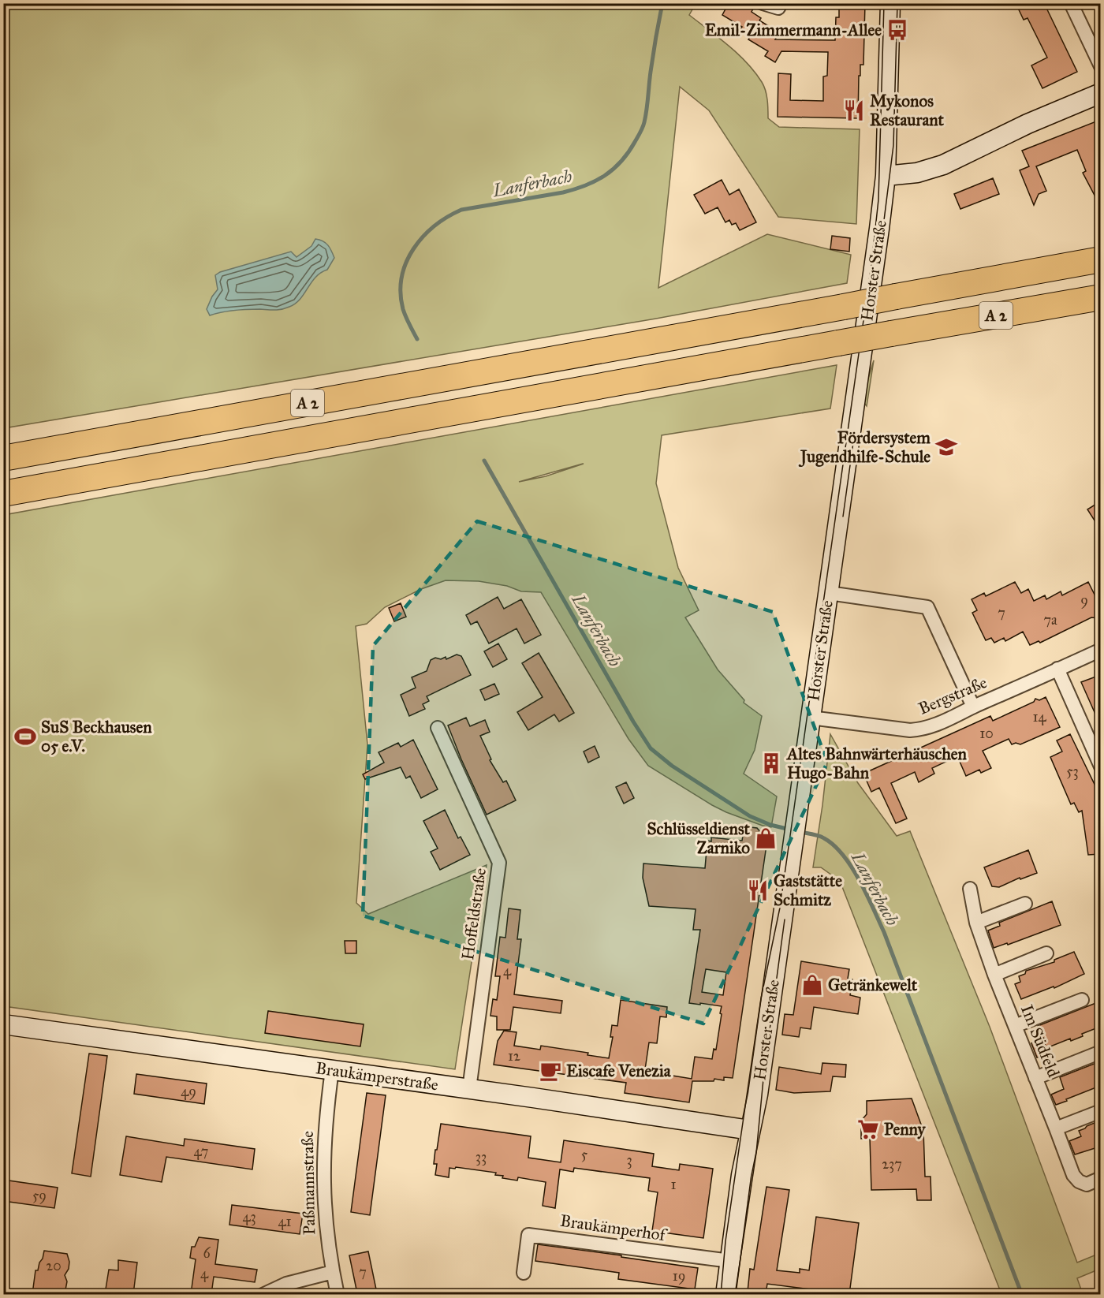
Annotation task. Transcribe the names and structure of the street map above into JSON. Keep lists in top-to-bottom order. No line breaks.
{"streets":{"highway":["A 2"],"main road":["Horster Straße","Braukämperstraße"],"street":["Bergstraße","Hoffeldstraße","Im Südfeld","Paßmannstraße","Braukämperhof"]},"crossings":[["Horster Straße","Bergstraße"],["Horster Straße","Braukämperstraße"],["Horster Straße","Braukämperhof"],["Hoffeldstraße","Braukämperstraße"],["Braukämperstraße","Paßmannstraße"]],"water":["Lanferbach"],"places":{"bus stop":["Emil-Zimmermann-Allee"],"restaurant":["Mykonos Restaurant","Gaststätte Schmitz"],"school or university":["Fördersystem Jugendhilfe-Schule"],"sports":["SuS Beckhausen 05 e.V."],"building":["Altes Bahnwärterhäuschen Hugo-Bahn"],"shop":["Schlüsseldienst Zarniko","Getränkewelt"],"cafe":["Eiscafe Venezia"],"supermarket":["Penny"]},"house_numbers":["9","7","7a","14","10","53","4","12","49","47","5","33","3","237","1","59","43","41","6","20","7","4","19"]}
